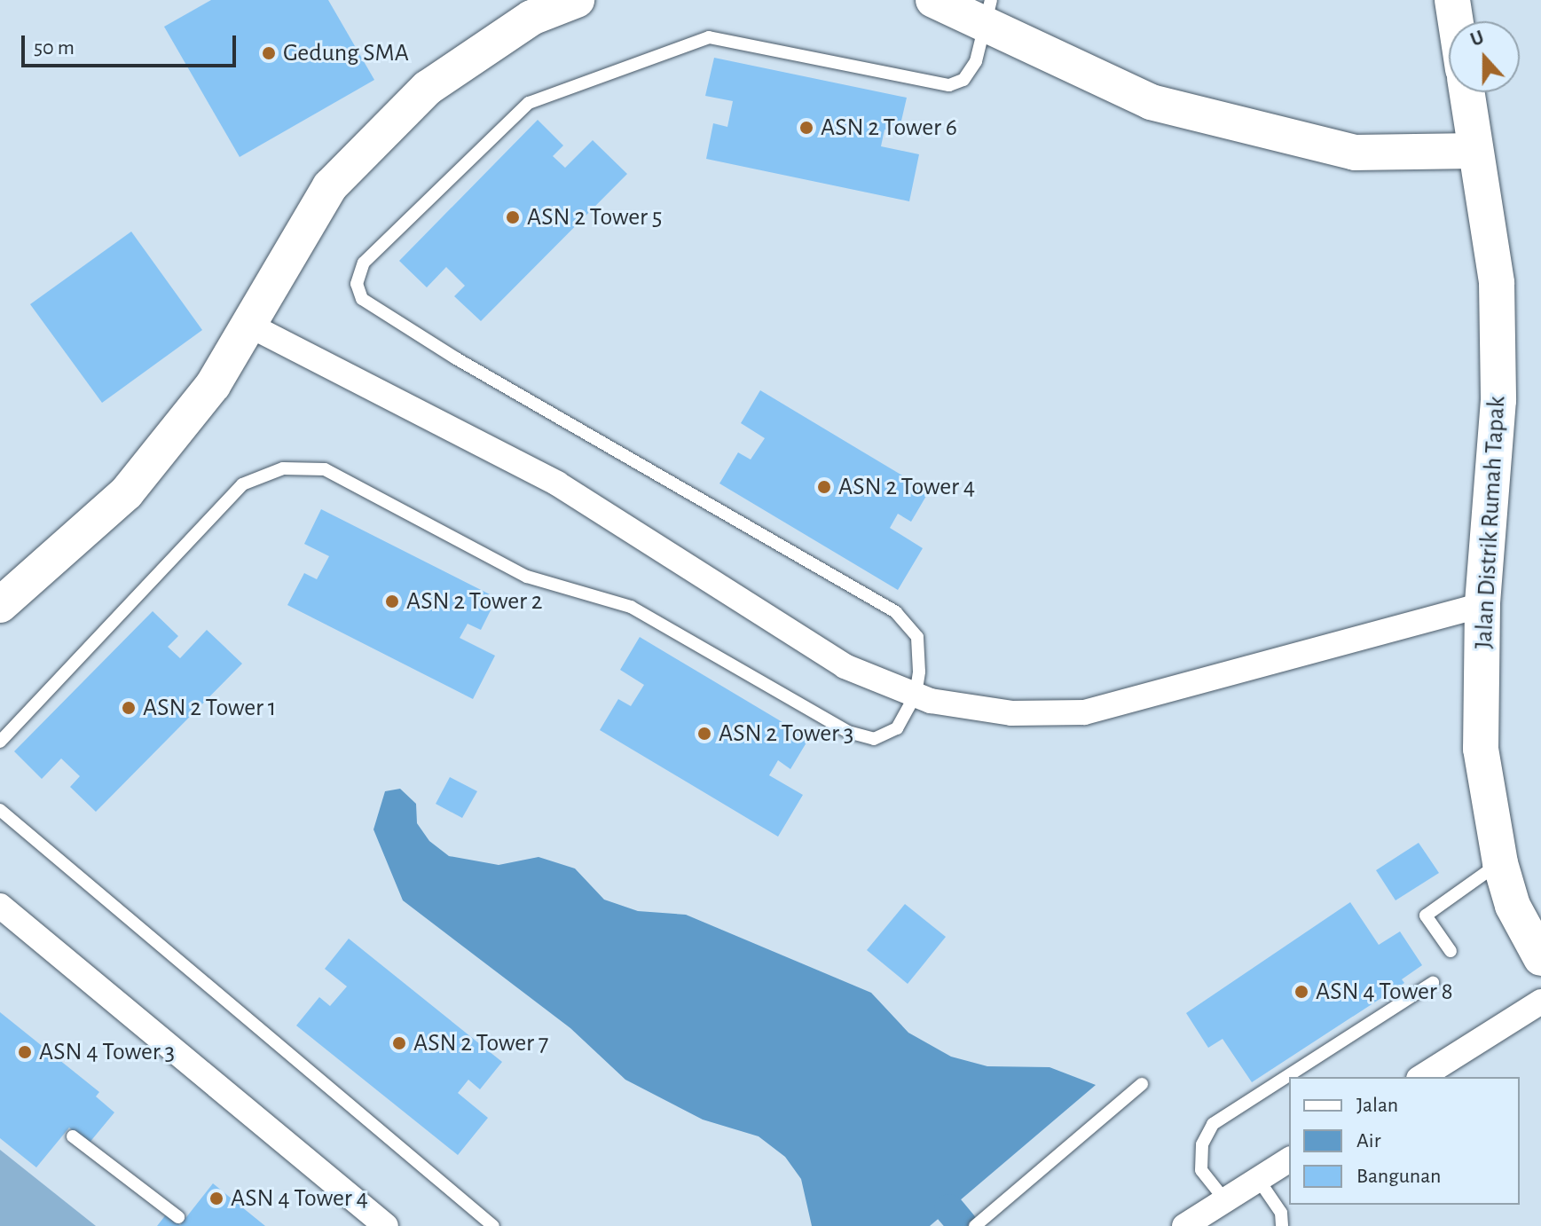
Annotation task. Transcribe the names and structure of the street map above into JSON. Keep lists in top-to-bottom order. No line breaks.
{"streets":{"street":["Jalan Distrik Rumah Tapak"]},"places":["Gedung SMA","ASN 2 Tower 6","ASN 2 Tower 5","ASN 2 Tower 4","ASN 2 Tower 2","ASN 2 Tower 1","ASN 2 Tower 3","ASN 4 Tower 8","ASN 2 Tower 7","ASN 4 Tower 3","ASN 4 Tower 4"],"legend":["Jalan","Air","Bangunan"],"scale_bar":"50 m","north":"top"}
